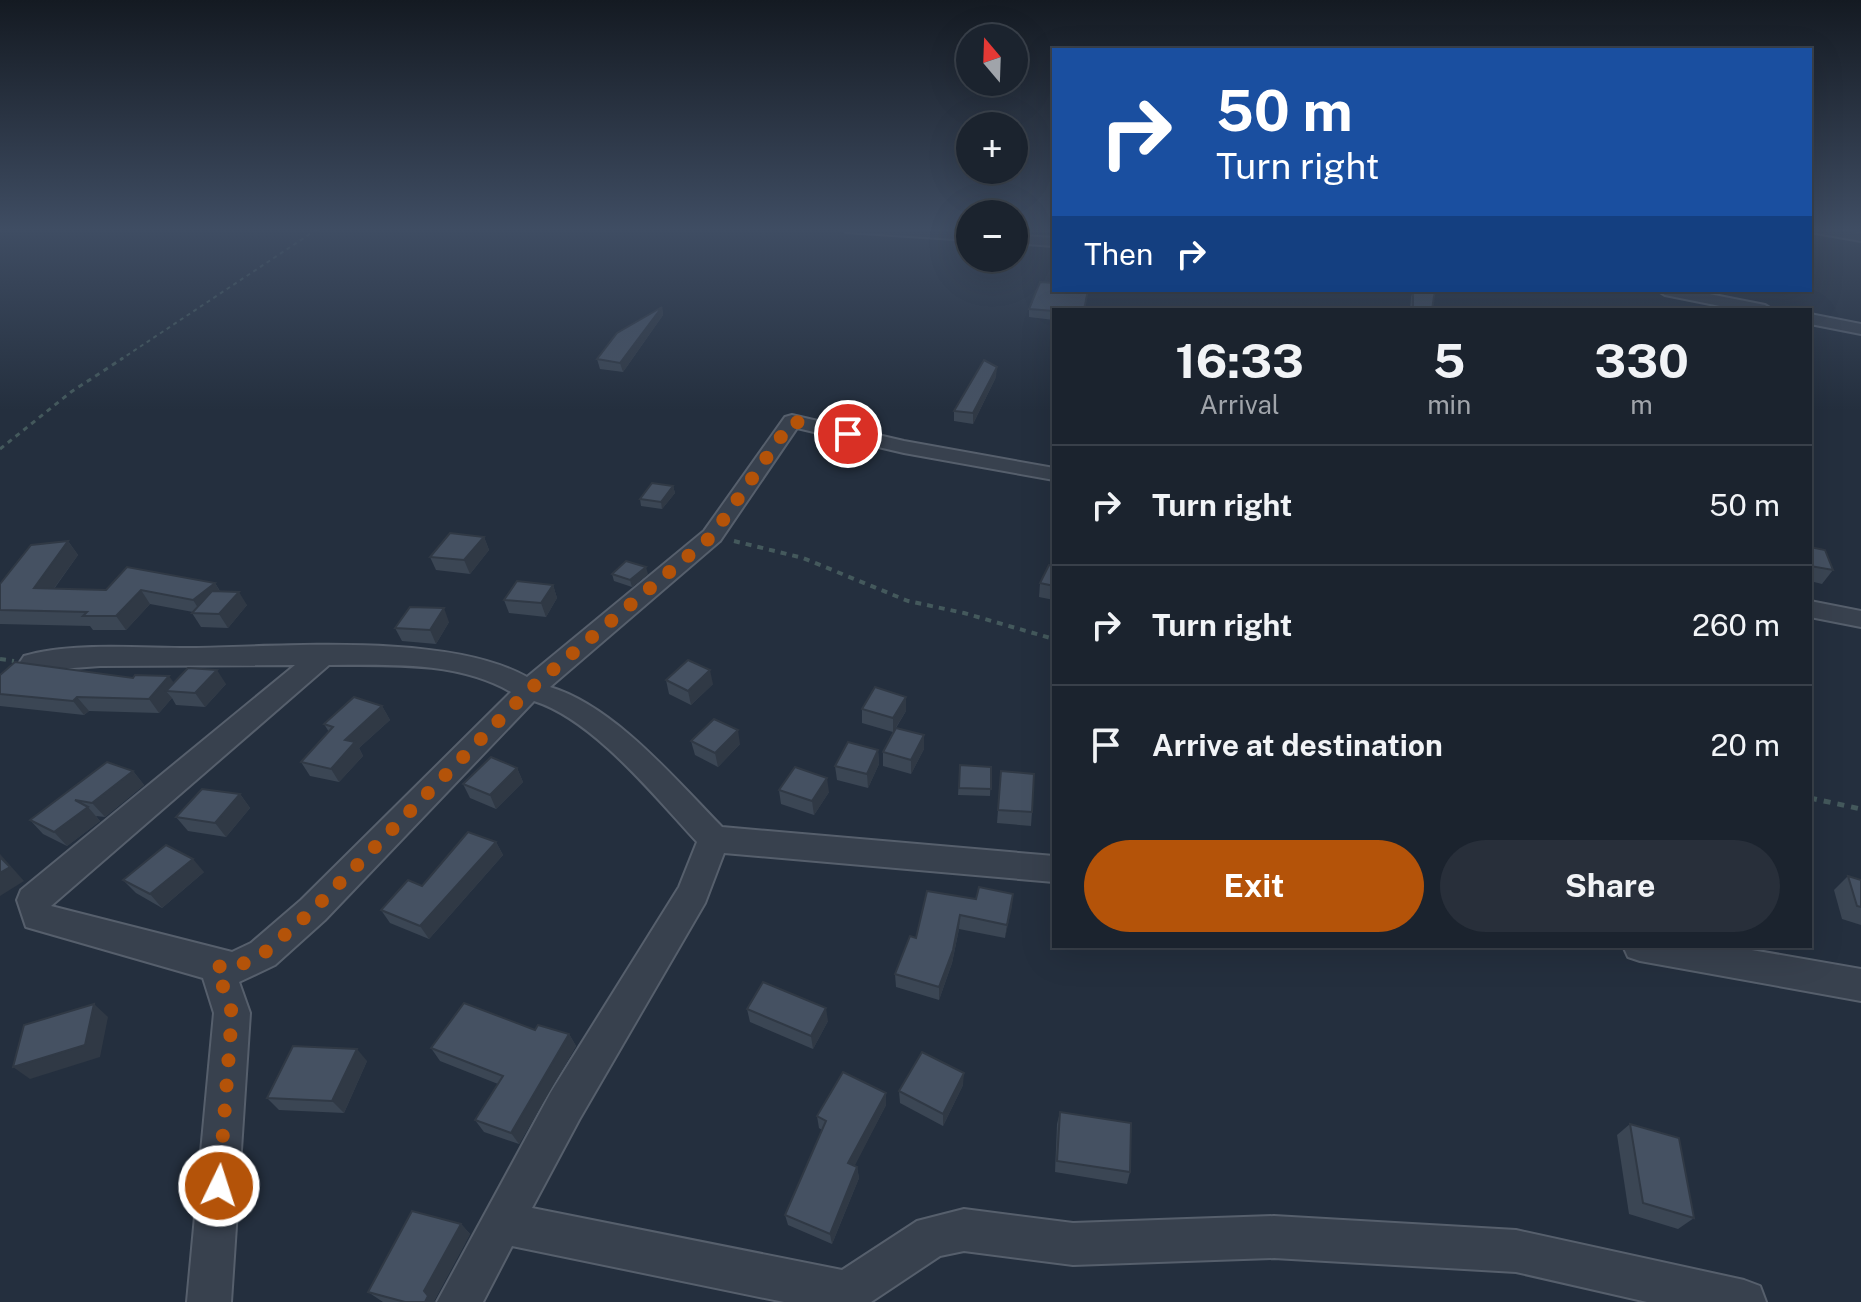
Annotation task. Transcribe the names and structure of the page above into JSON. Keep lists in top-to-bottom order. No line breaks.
{"north":"top","page":{"map_buttons":["+","−"],"turn":["50 m","Turn right"],"then":"Then","eta":["16:33","Arrival","5","min","330","m"],"list":[{"name":"Turn right","value":"50 m"},{"name":"Turn right","value":"260 m"},{"name":"Arrive at destination","value":"20 m"}],"buttons":["Exit","Share"]}}
